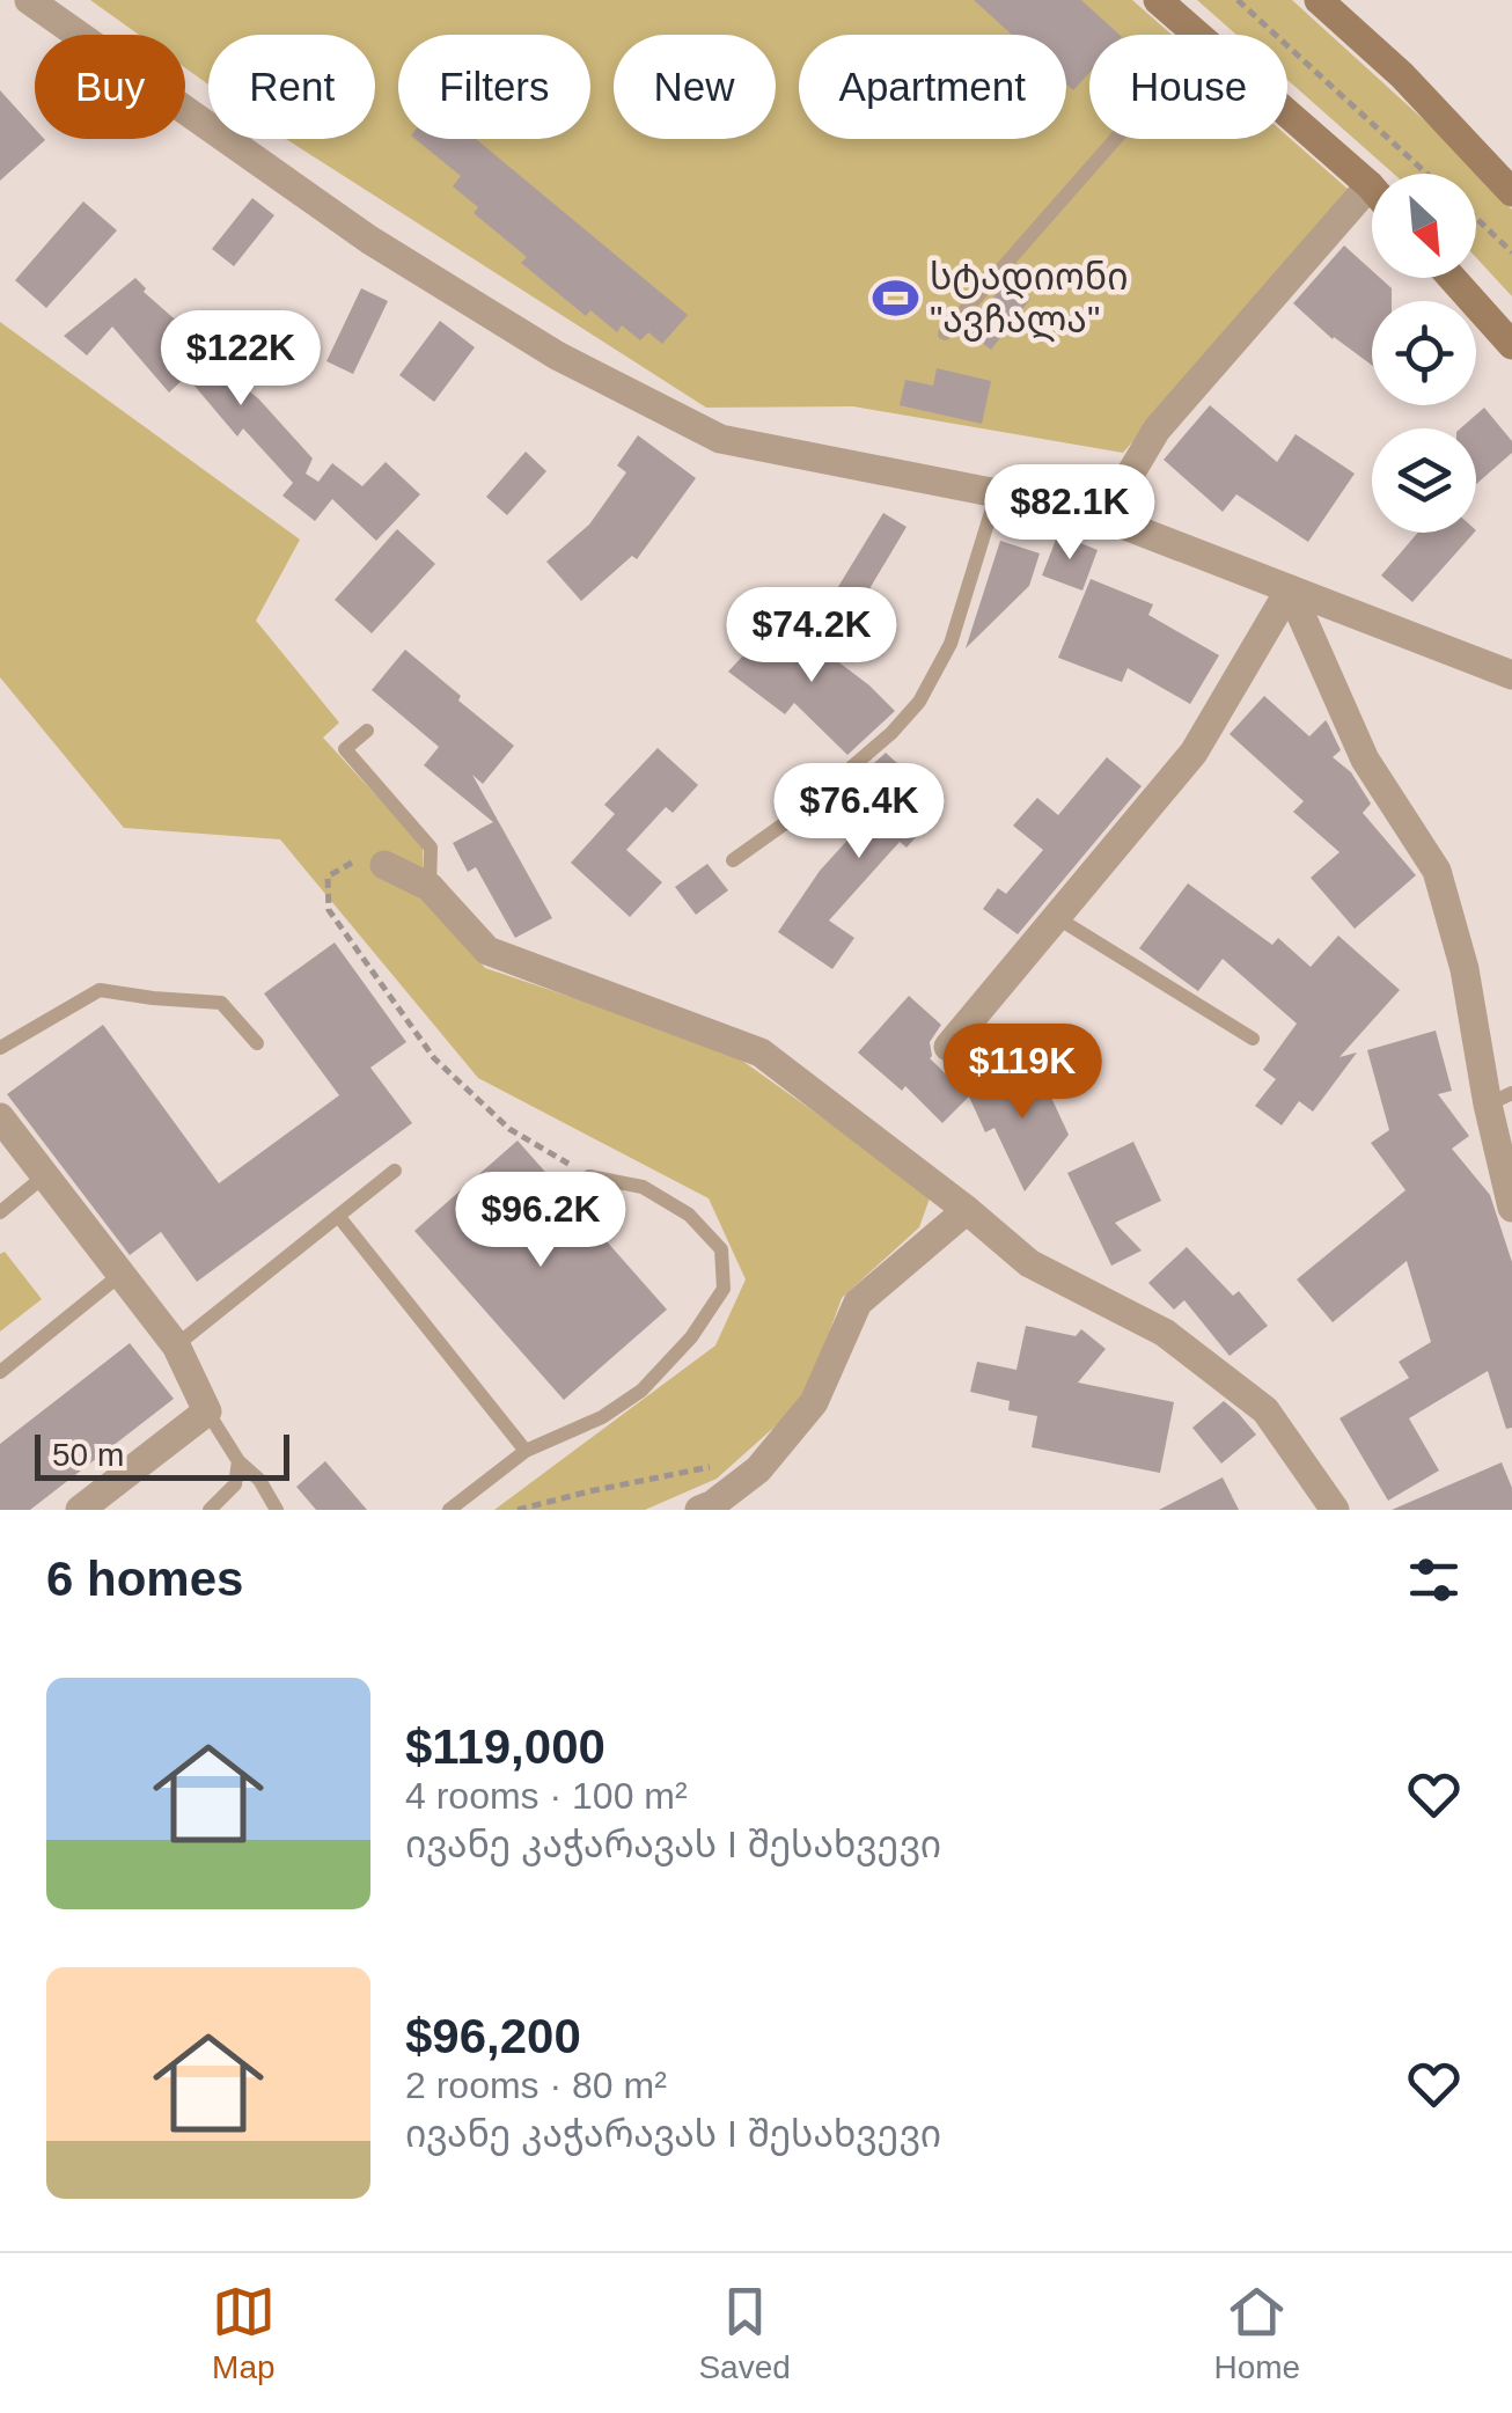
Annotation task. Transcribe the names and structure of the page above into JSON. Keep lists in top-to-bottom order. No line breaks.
{"places":{"sports":["სტადიონი \"ავჩალა\""]},"scale_bar":"50 m","north":"bottom right","page":{"chip":["Buy","Rent","Filters","New","Apartment","House"],"price":["$122K","$82.1K","$74.2K","$76.4K","$119K","$96.2K"],"scale":"50 m","heading":"6 homes","list":[{"name":"$119,000","note":"4 rooms · 100 m² · ივანე კაჭარავას I შესახვევი"},{"name":"$96,200","note":"2 rooms · 80 m² · ივანე კაჭარავას I შესახვევი"}],"tabs":["Map","Saved","Home"]}}
